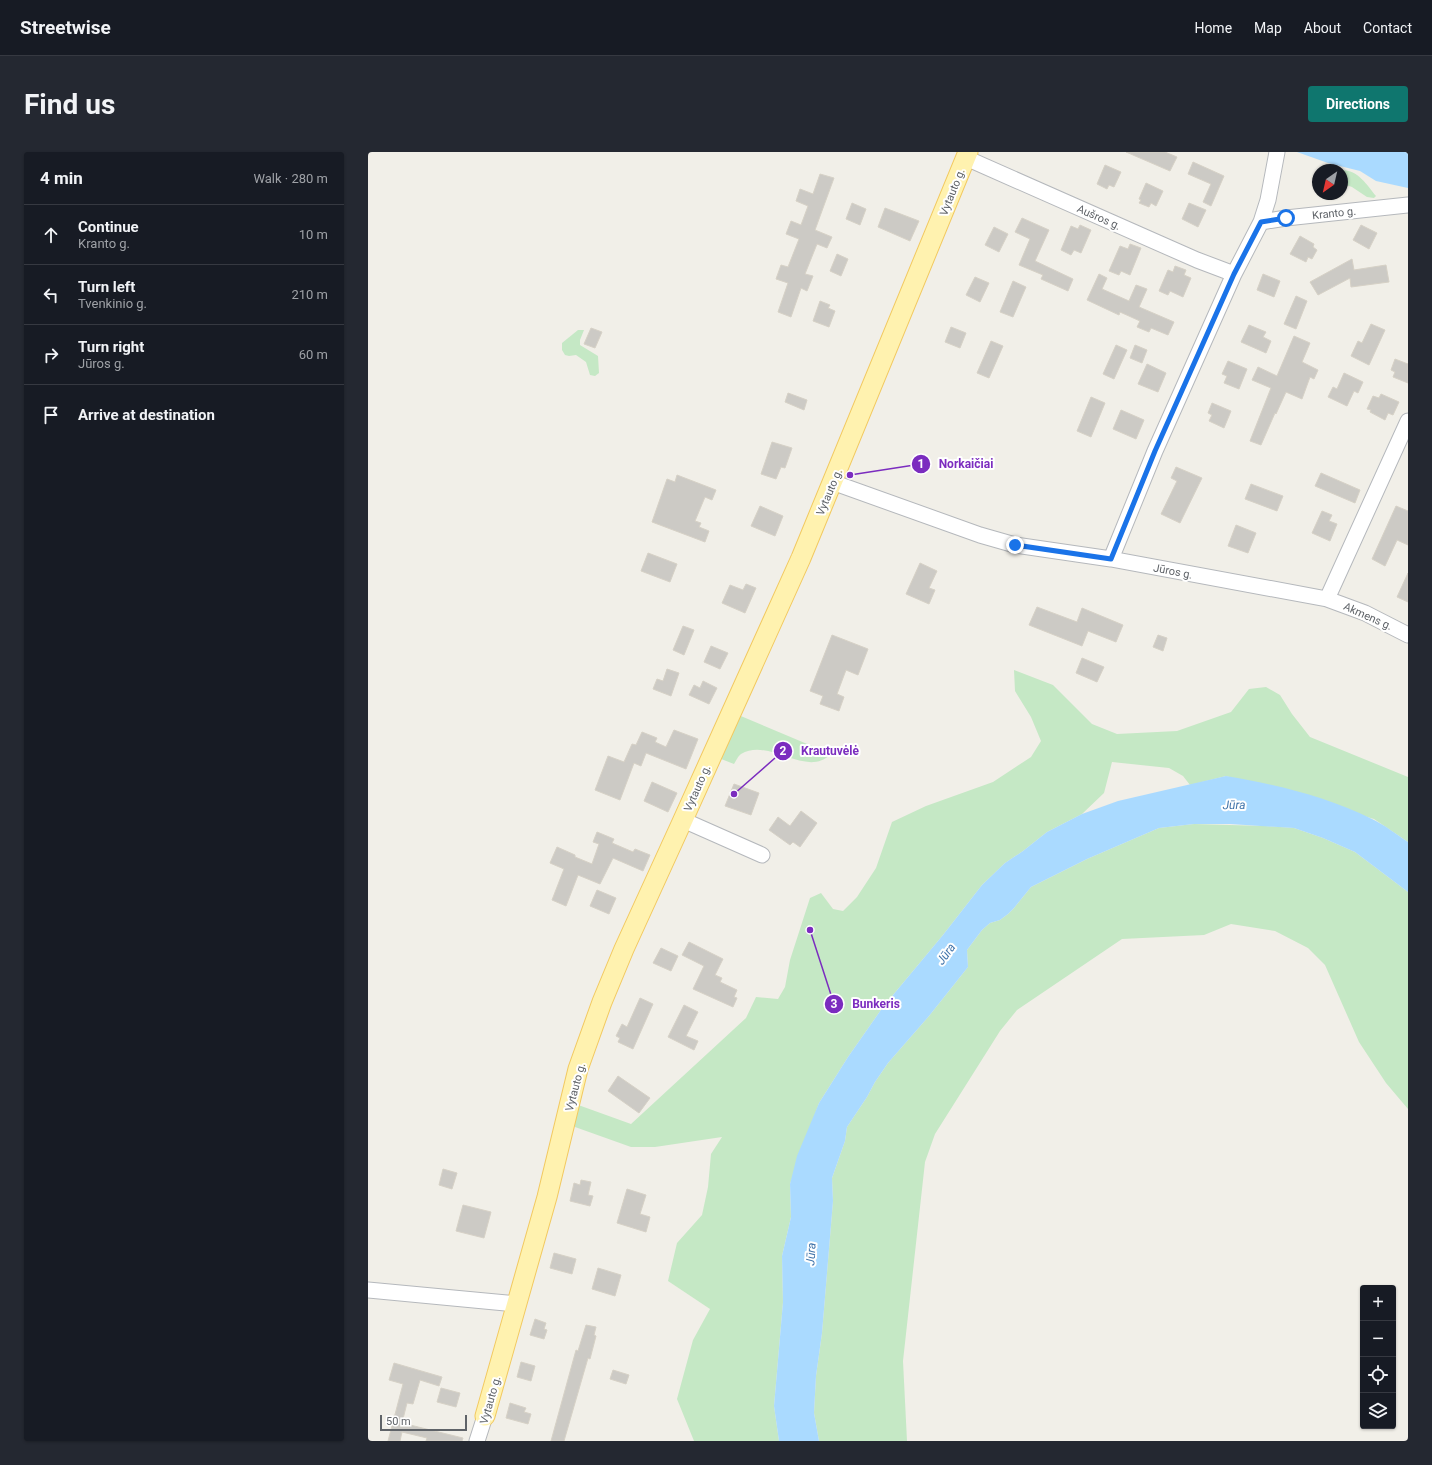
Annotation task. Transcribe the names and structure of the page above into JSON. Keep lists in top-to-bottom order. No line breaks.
{"streets":{"main road":["Vytauto g."],"street":["Kranto g.","Aušros g.","Jūros g.","Akmens g."]},"crossings":[["Vytauto g.","Aušros g."],["Vytauto g.","Jūros g."],["Jūros g.","Akmens g."]],"water":["Jūra"],"places":["Norkaičiai","Krautuvėlė","Bunkeris"],"scale_bar":"50 m","north":"bottom left","page":{"header":"Streetwise","nav":["Home","Map","About","Contact"],"buttons":"Directions","title":"Find us","heading":["4 min","Walk · 280 m"],"list":[["Continue","Kranto g.","10 m"],["Turn left","Tvenkinio g.","210 m"],["Turn right","Jūros g.","60 m"],"Arrive at destination"],"map_buttons":["+","−"],"scale":"50 m"}}
